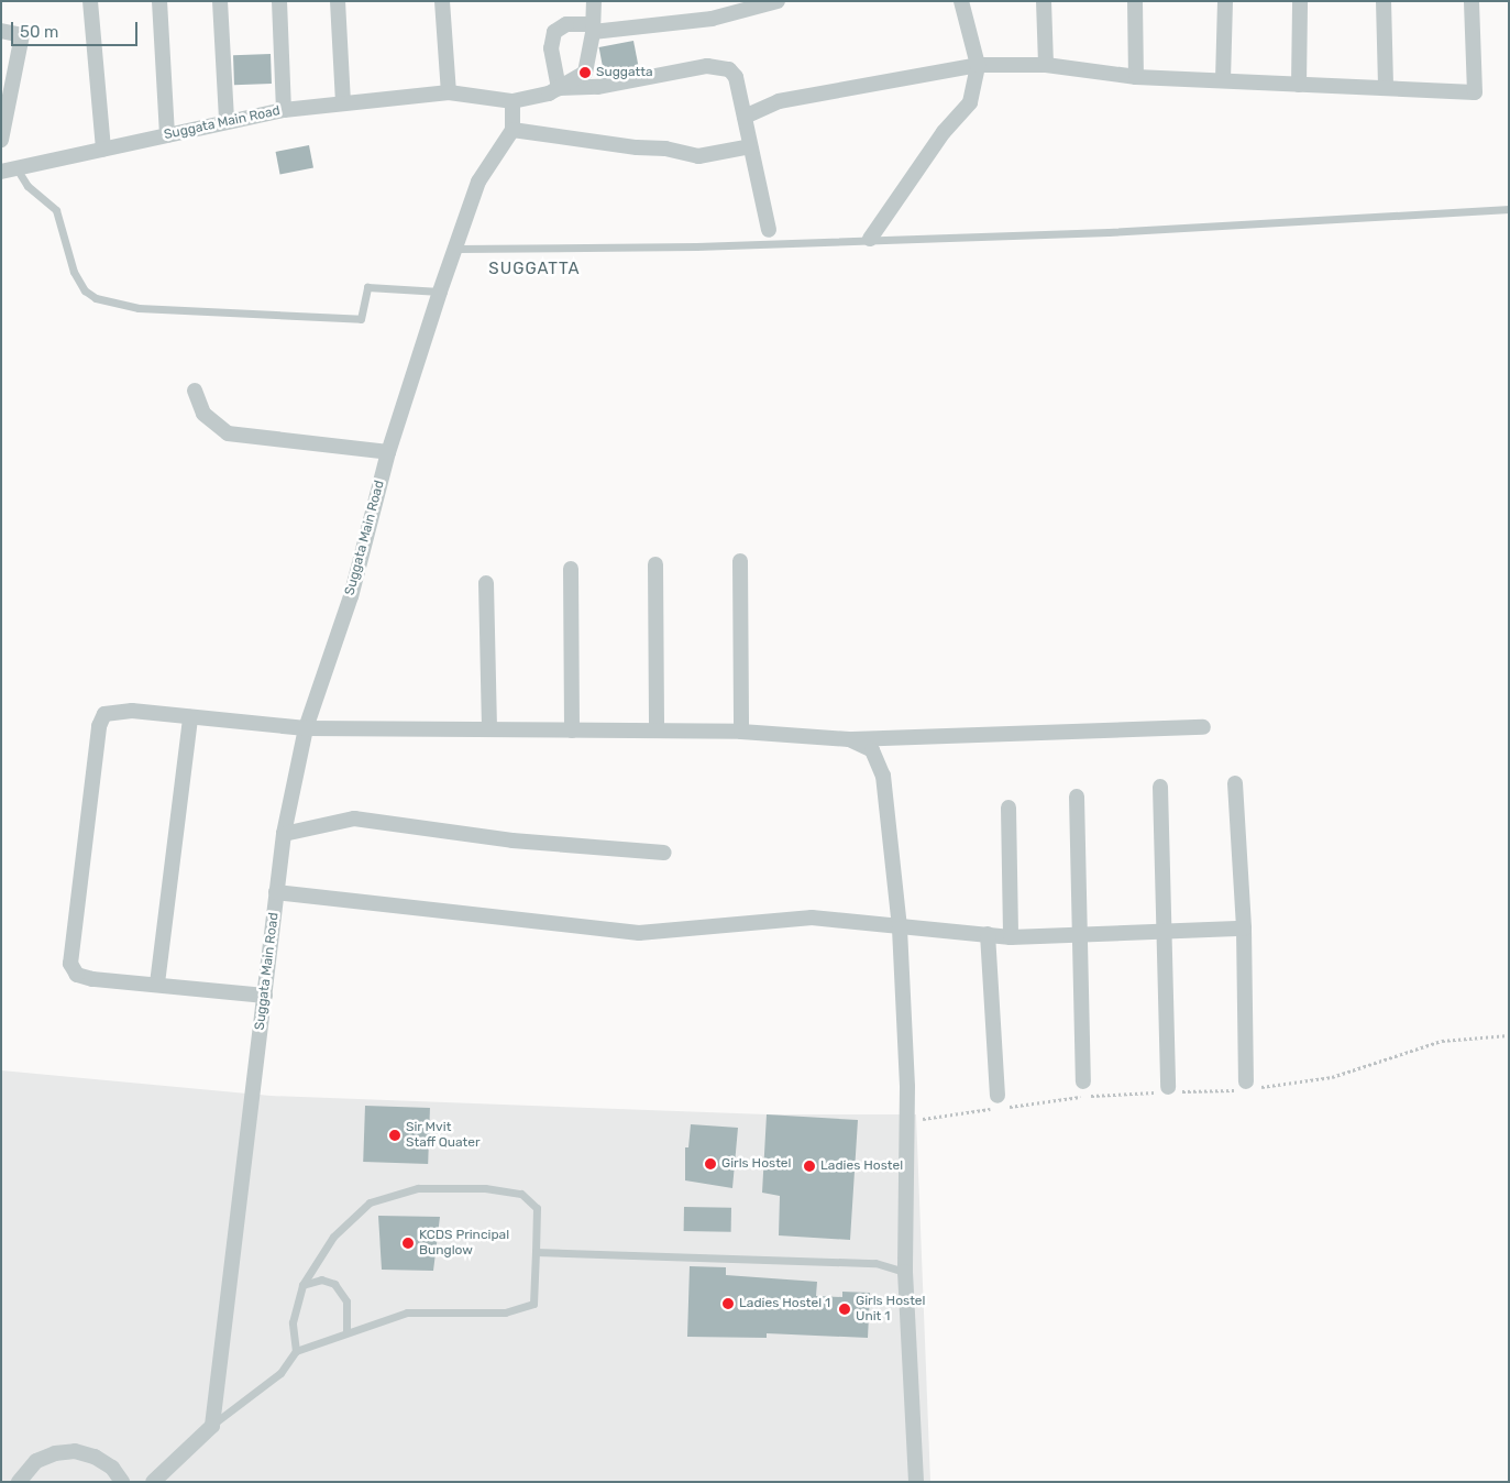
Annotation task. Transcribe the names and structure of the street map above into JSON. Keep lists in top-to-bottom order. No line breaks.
{"streets":{"street":["Suggata Main Road"]},"districts":["SUGGATTA"],"places":["Suggatta","Sir Mvit Staff Quater","Girls Hostel","Ladies Hostel","KCDS Principal Bunglow","Ladies Hostel 1","Girls Hostel Unit 1"],"scale_bar":"50 m"}
